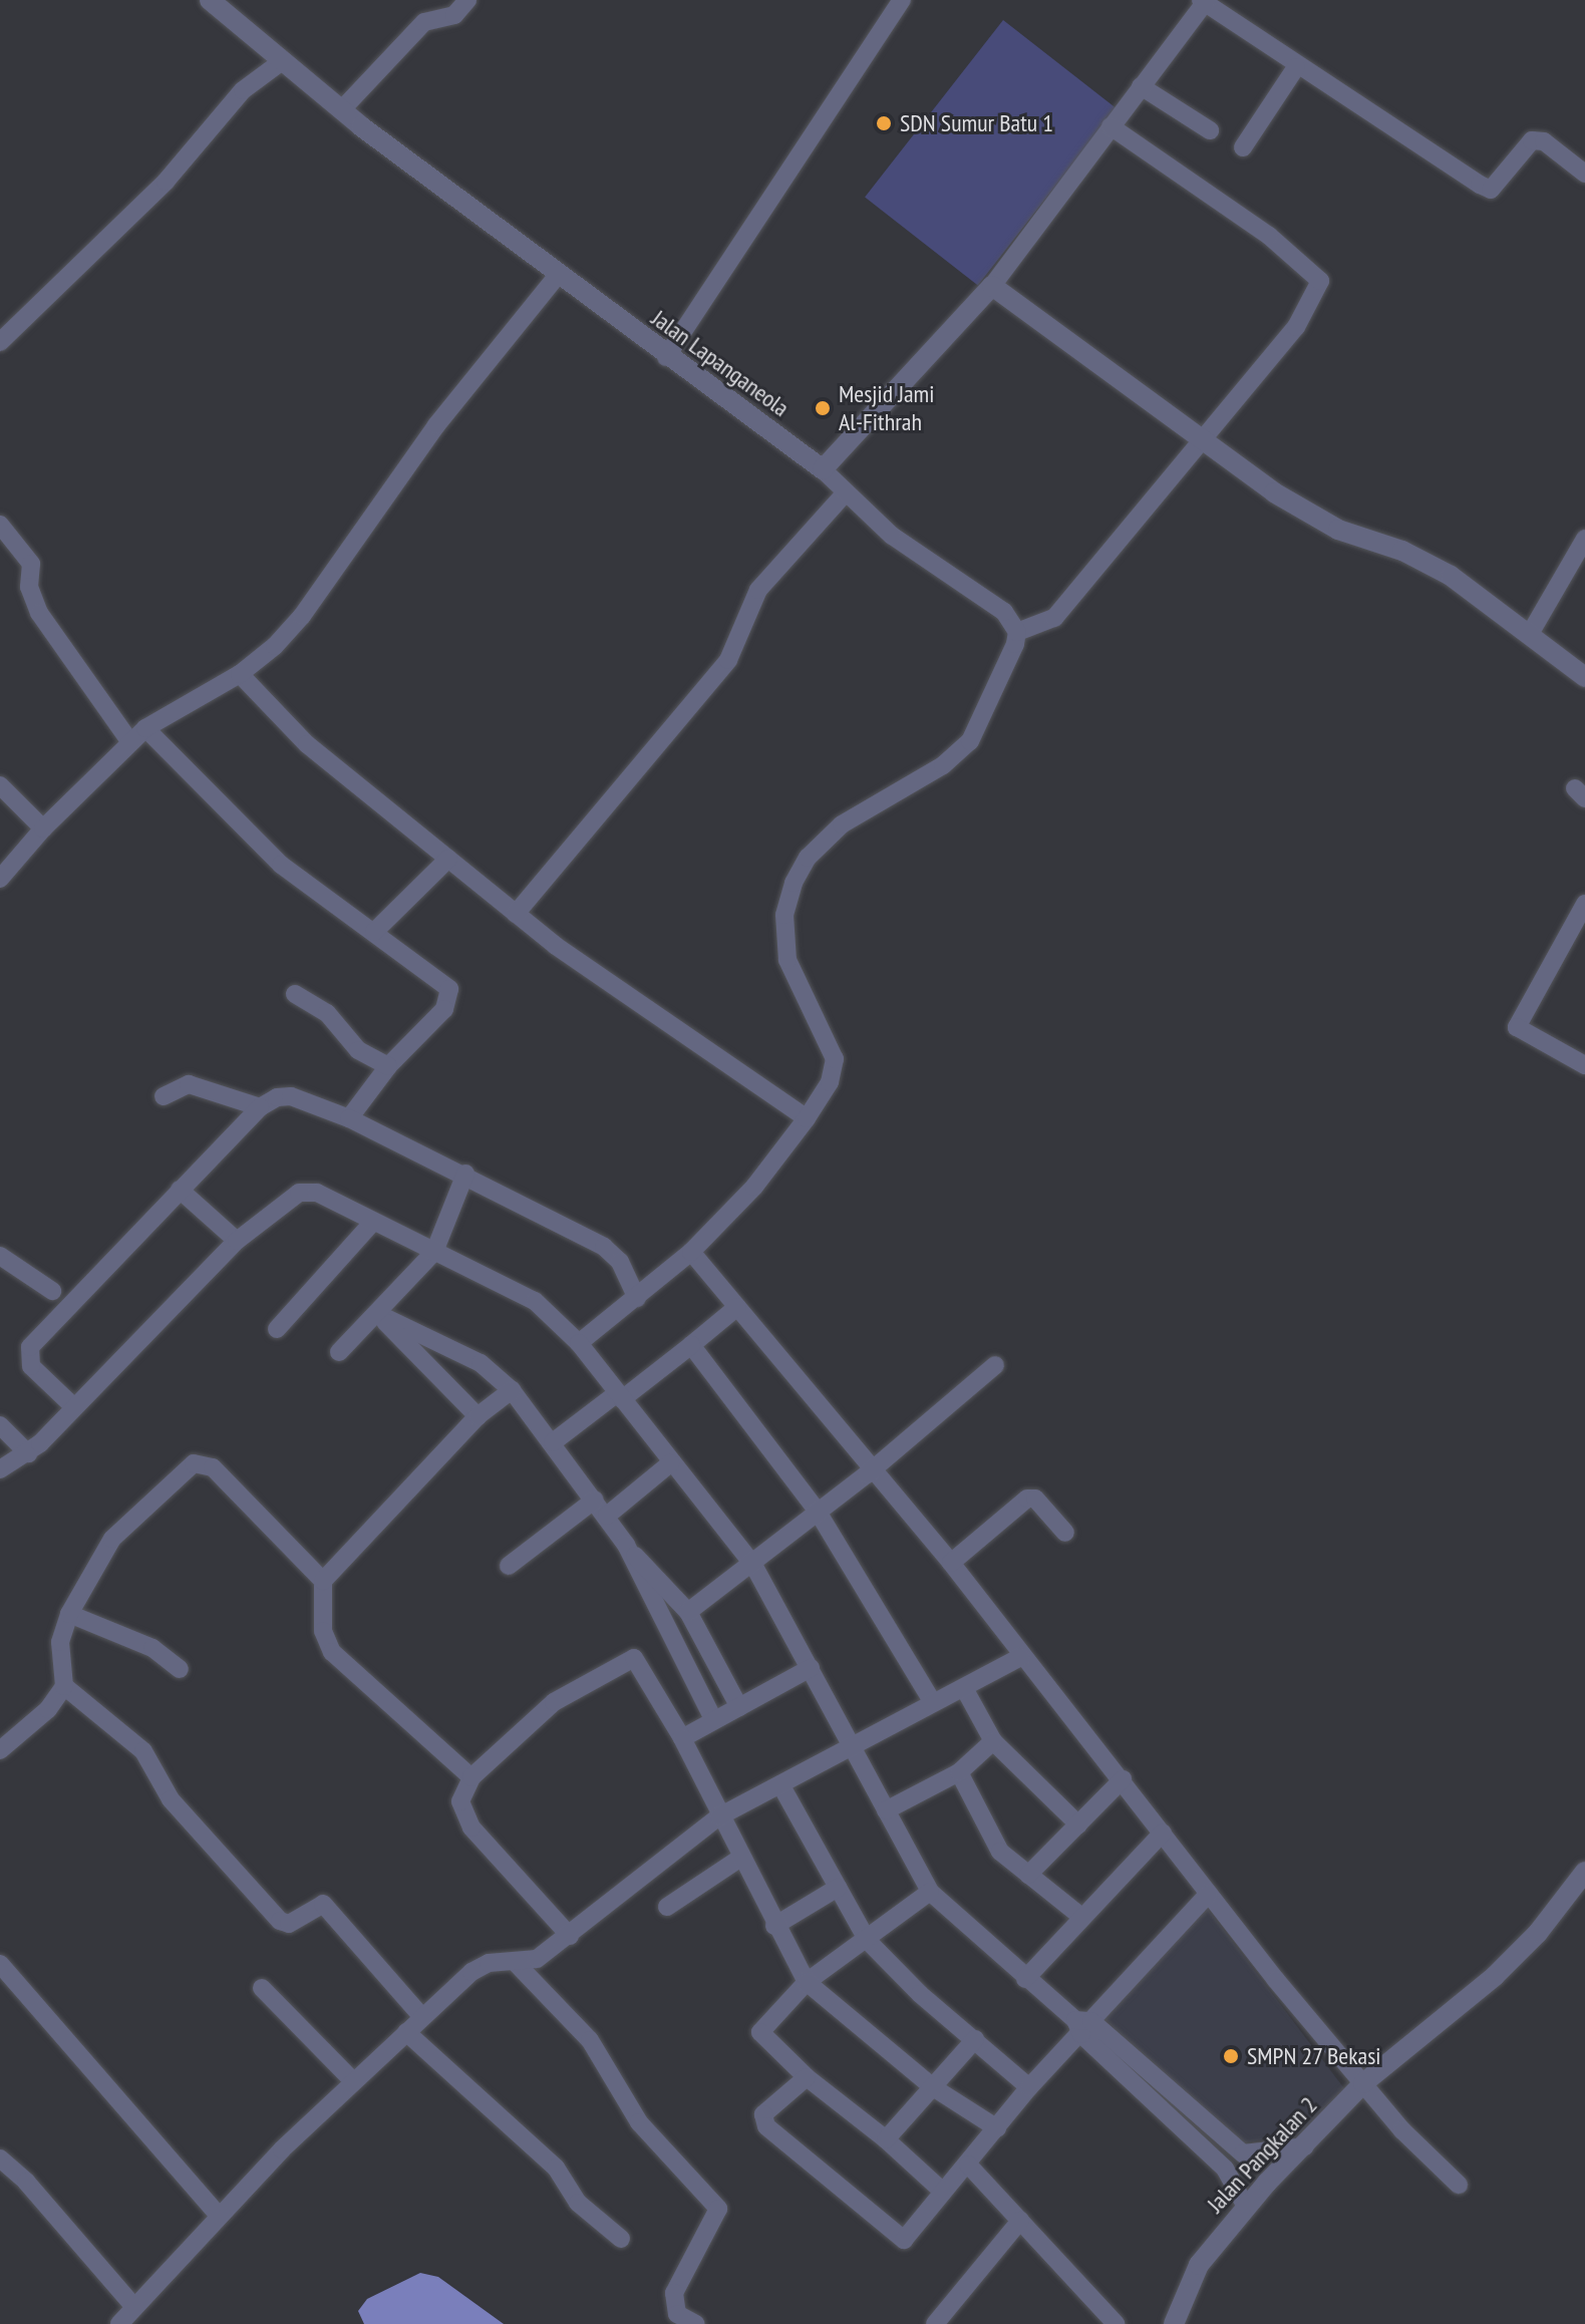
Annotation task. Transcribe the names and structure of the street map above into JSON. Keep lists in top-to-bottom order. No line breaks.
{"streets":{"street":["Jalan Lapanganeola","Jalan Pangkalan 2"]},"places":["SDN Sumur Batu 1","Mesjid Jami Al-Fithrah","SMPN 27 Bekasi"]}
